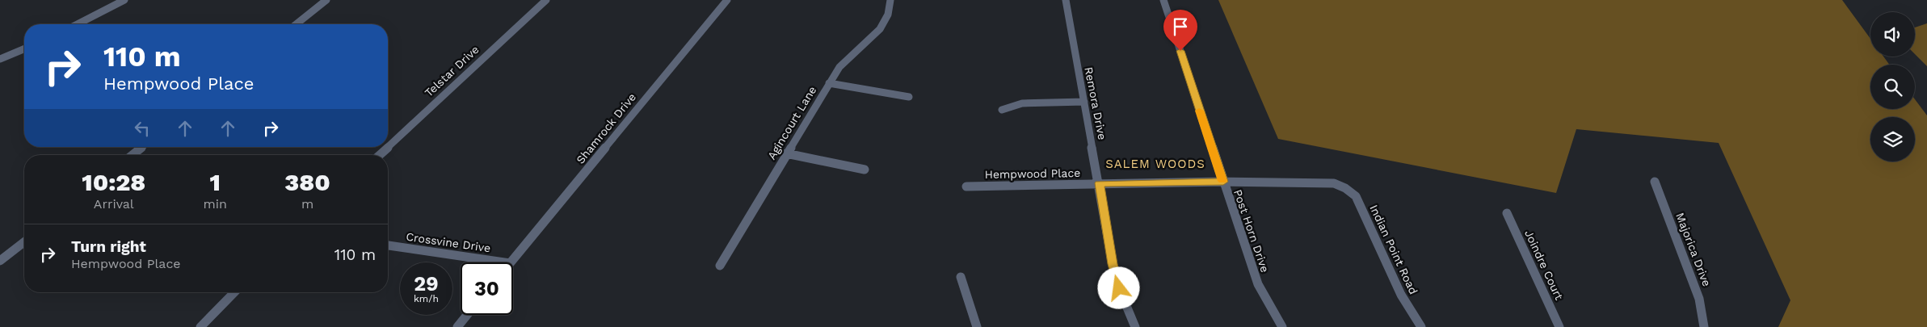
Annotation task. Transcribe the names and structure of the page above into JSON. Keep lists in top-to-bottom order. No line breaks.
{"streets":{"street":["Telstar Drive","Remora Drive","Agincourt Lane","Shamrock Drive","Hempwood Place","Post Horn Drive","Crossvine Drive","Indian Point Road","Majorica Drive","Joindre Court"]},"crossings":[["Remora Drive","Hempwood Place"],["Hempwood Place","Post Horn Drive"],["Hempwood Place","Indian Point Road"]],"districts":["SALEM WOODS"],"page":{"turn":["110 m","Hempwood Place"],"eta":["10:28","Arrival","1","min","380","m"],"list":[{"name":"Turn right","note":"Hempwood Place","value":"110 m"}],"speed":"29 km/h","limit":"30"}}
